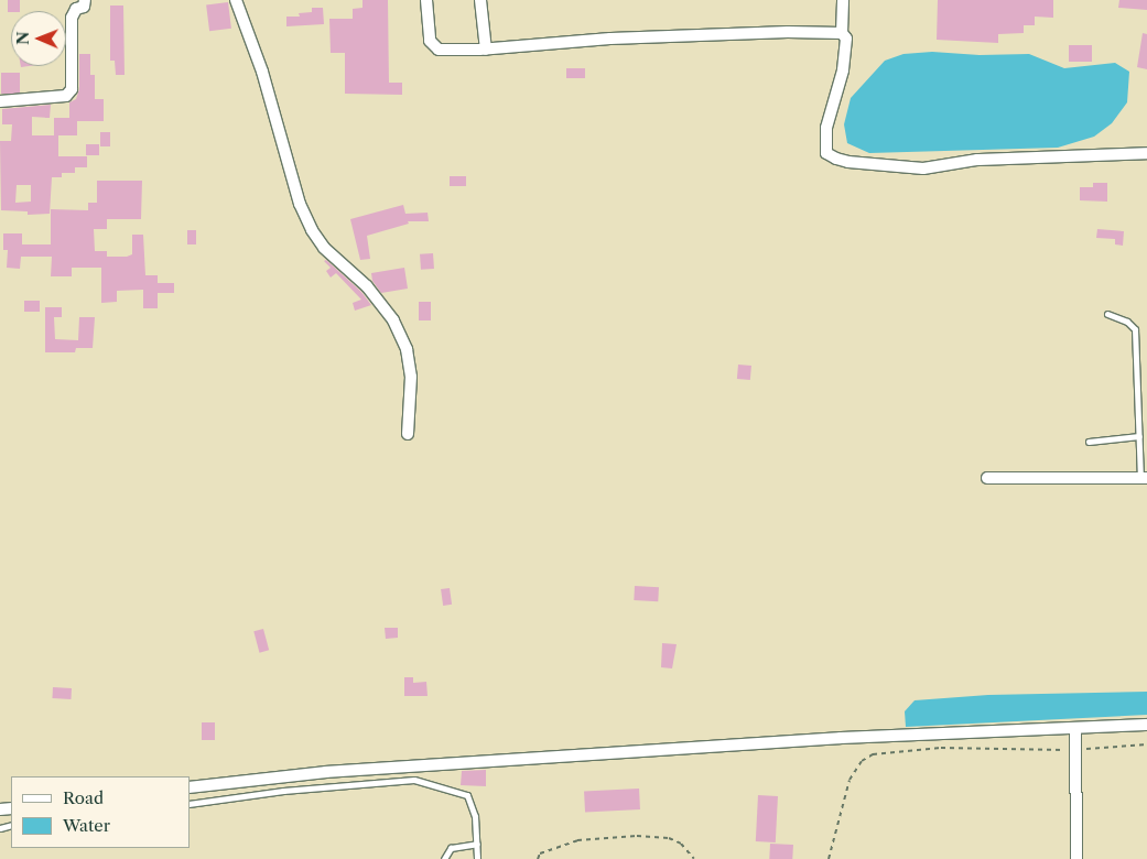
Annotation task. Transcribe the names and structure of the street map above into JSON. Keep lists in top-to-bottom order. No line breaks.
{"legend":["Road","Water"],"north":"left"}
